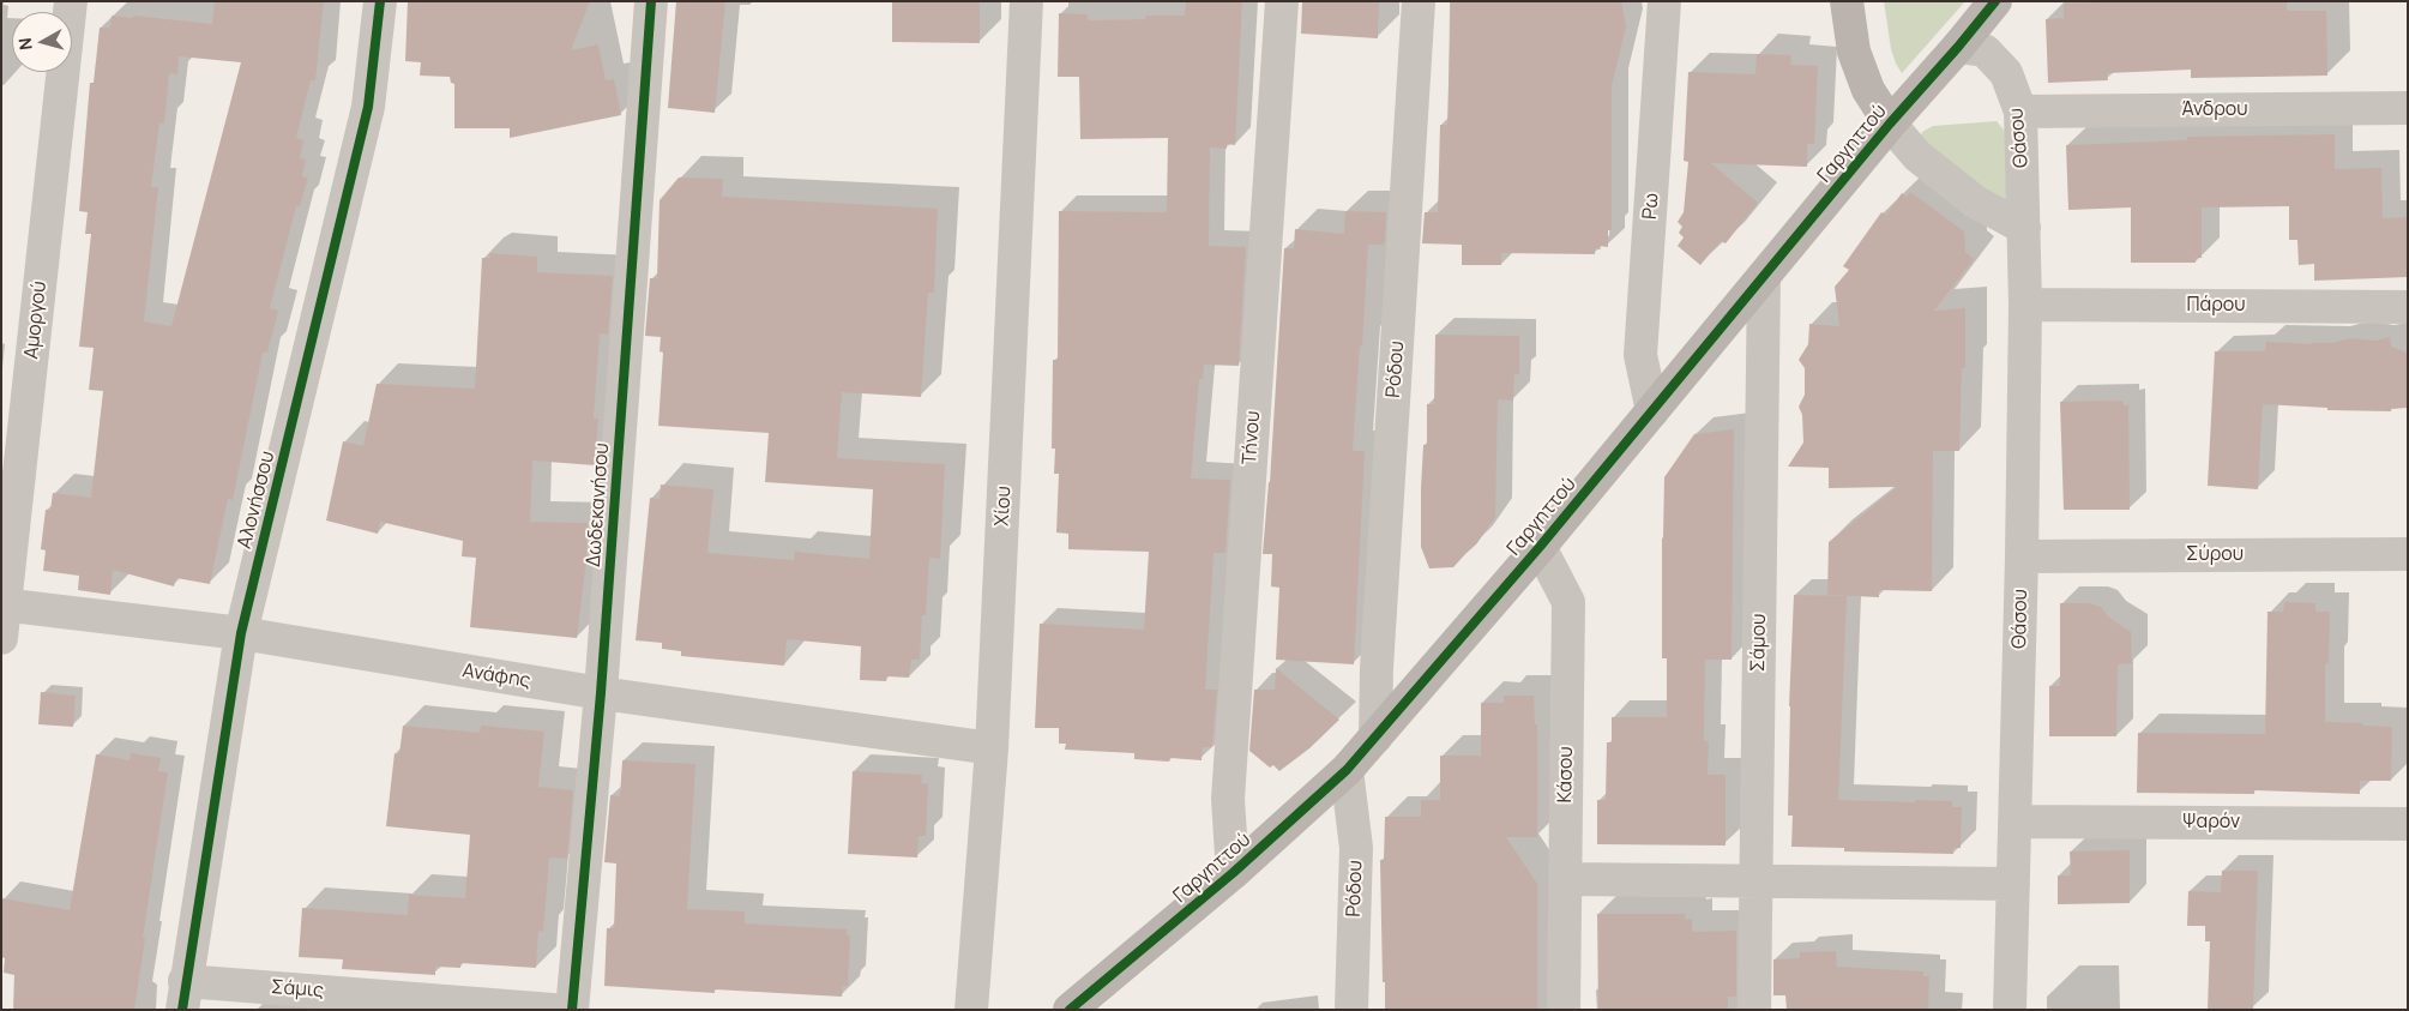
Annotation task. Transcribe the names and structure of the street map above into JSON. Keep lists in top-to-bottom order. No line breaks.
{"streets":{"street":["Άνδρου","Θάσου","Γαργηττού","Ρω","Πάρου","Αμοργού","Ρόδου","Τήνου","Αλονήσσου","Δωδεκανήσου","Χίου","Σύρου","Σάμου","Ανάφης","Κάσου","Ψαρόν","Σάμις"]},"crossings":[["Άνδρου","Θάσου"],["Θάσου","Γαργηττού"],["Θάσου","Πάρου"],["Θάσου","Σύρου"],["Θάσου","Ψαρόν"],["Γαργηττού","Ρω"],["Γαργηττού","Ρόδου"],["Γαργηττού","Τήνου"],["Γαργηττού","Σάμου"],["Γαργηττού","Κάσου"],["Αμοργού","Ανάφης"],["Αλονήσσου","Ανάφης"],["Αλονήσσου","Σάμις"],["Δωδεκανήσου","Ανάφης"],["Χίου","Ανάφης"]],"north":"left"}
